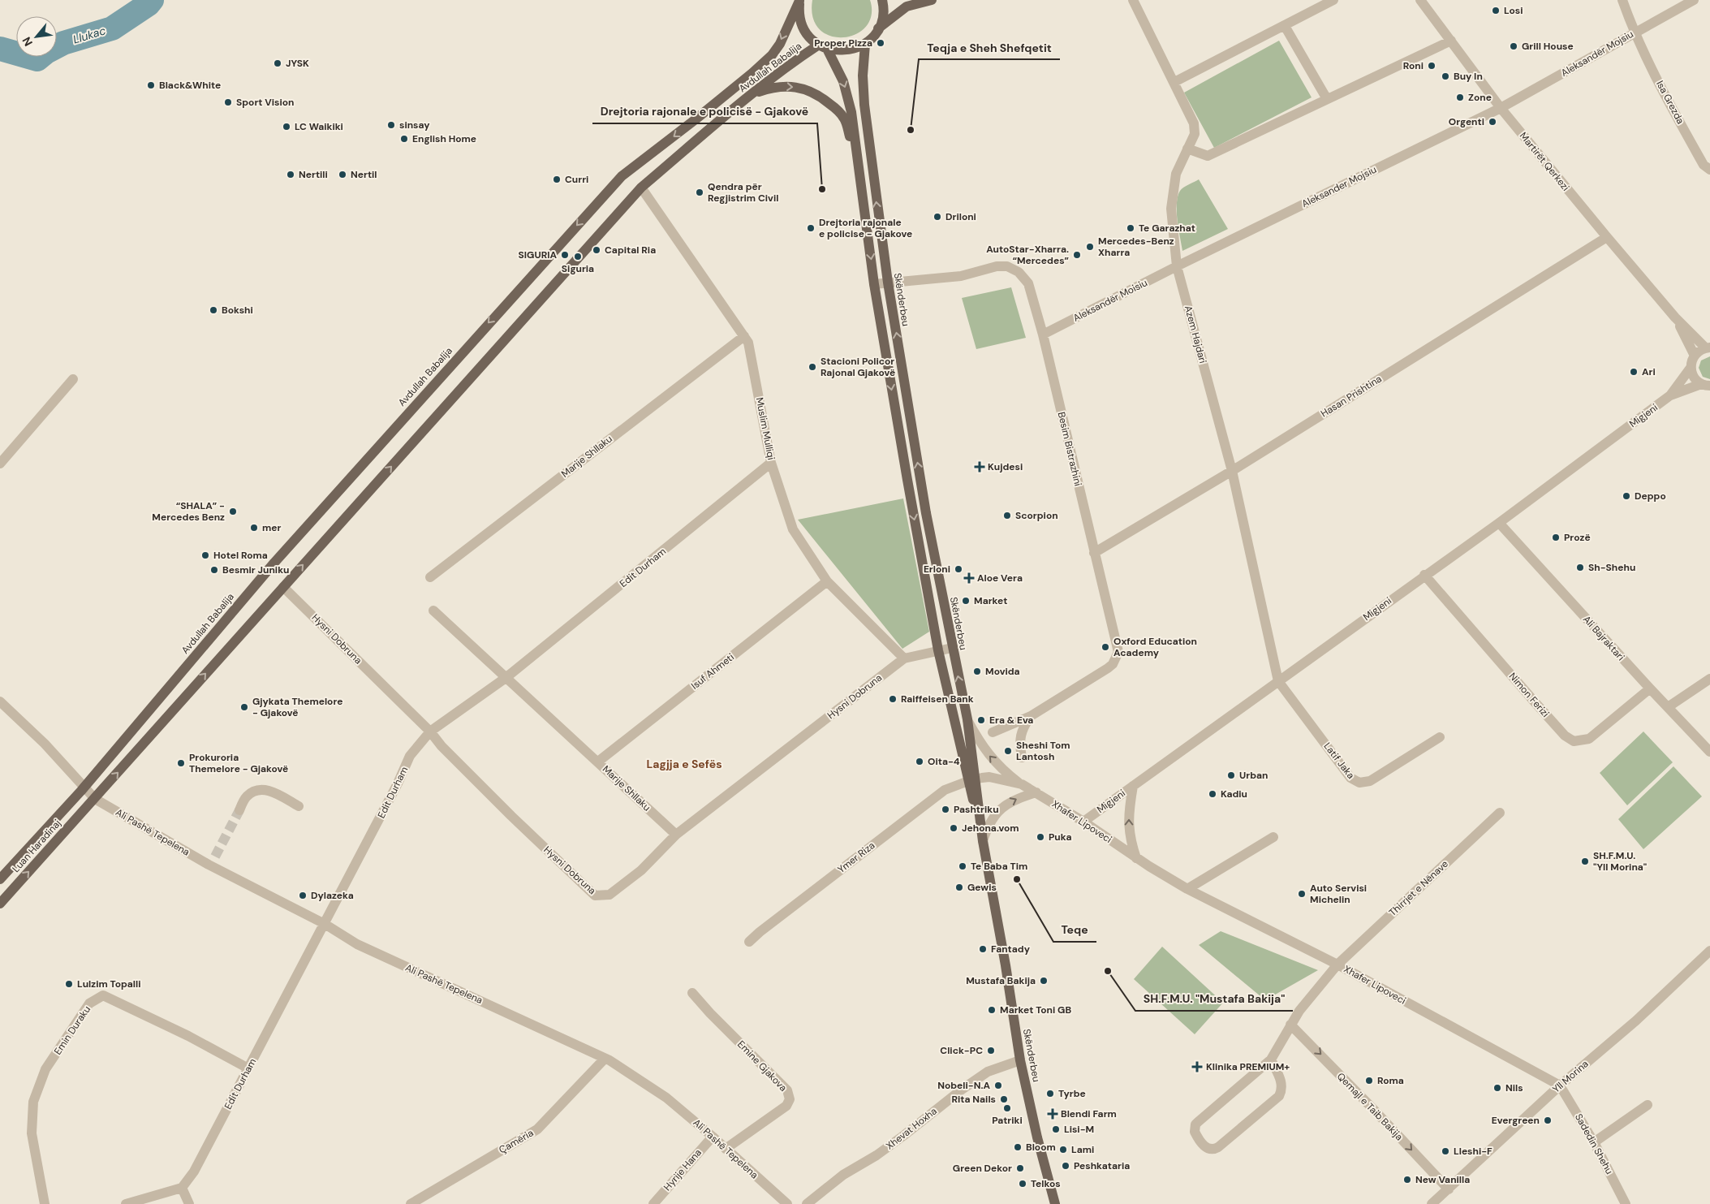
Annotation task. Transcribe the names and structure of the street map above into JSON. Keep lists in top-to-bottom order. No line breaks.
{"streets":{"main road":["Avdullah Babalija","Skënderbeu","Luan Haradinaj"],"street":["Aleksandër Mojsiu","Isa Grezda","Martirët Qerkezi","Aleksander Mojsiu","Aleksandër Moisiu","Azem Hajdari","Hasan Prishtina","Migjeni","Muslim Mulliqi","Besim Bistrazhini","Marije Shllaku","Edit Durham","Ali Bajraktari","Hysni Dobruna","Isuf Ahmeti","Nimon Ferizi","Latif Jaka","Xhafer Lipoveci","Ali Pashë Tepelena","Ymer Riza","Thirrjet e Nënave","Emin Duraku","Emine Gjakova","Yll Morina","Qemajl e Taib Bakija","Xhevat Hoxha","Çamëria","Sadedin Shehu","Hyrije Hana"]},"crossings":[["Aleksandër Mojsiu","Isa Grezda"],["Aleksandër Mojsiu","Martirët Qerkezi"],["Aleksandër Mojsiu","Aleksander Mojsiu"],["Avdullah Babalija","Skënderbeu"],["Avdullah Babalija","Muslim Mulliqi"],["Avdullah Babalija","Hysni Dobruna"],["Avdullah Babalija","Ali Pashë Tepelena"],["Avdullah Babalija","Luan Haradinaj"],["Martirët Qerkezi","Aleksander Mojsiu"],["Martirët Qerkezi","Hasan Prishtina"],["Martirët Qerkezi","Migjeni"],["Aleksander Mojsiu","Aleksandër Moisiu"],["Aleksander Mojsiu","Azem Hajdari"],["Skënderbeu","Besim Bistrazhini"],["Skënderbeu","Hysni Dobruna"],["Skënderbeu","Xhafer Lipoveci"],["Skënderbeu","Ymer Riza"],["Skënderbeu","Xhevat Hoxha"],["Aleksandër Moisiu","Azem Hajdari"],["Aleksandër Moisiu","Besim Bistrazhini"],["Azem Hajdari","Hasan Prishtina"],["Azem Hajdari","Migjeni"],["Azem Hajdari","Latif Jaka"],["Hasan Prishtina","Besim Bistrazhini"],["Migjeni","Ali Bajraktari"],["Migjeni","Nimon Ferizi"],["Migjeni","Latif Jaka"],["Migjeni","Xhafer Lipoveci"],["Muslim Mulliqi","Marije Shllaku"],["Muslim Mulliqi","Edit Durham"],["Muslim Mulliqi","Hysni Dobruna"],["Muslim Mulliqi","Isuf Ahmeti"],["Marije Shllaku","Edit Durham"],["Marije Shllaku","Hysni Dobruna"],["Marije Shllaku","Isuf Ahmeti"],["Edit Durham","Hysni Dobruna"],["Edit Durham","Ali Pashë Tepelena"],["Edit Durham","Emin Duraku"],["Ali Bajraktari","Nimon Ferizi"],["Xhafer Lipoveci","Ymer Riza"],["Xhafer Lipoveci","Thirrjet e Nënave"],["Xhafer Lipoveci","Yll Morina"],["Xhafer Lipoveci","Sadedin Shehu"],["Ali Pashë Tepelena","Luan Haradinaj"],["Ali Pashë Tepelena","Emine Gjakova"],["Ali Pashë Tepelena","Çamëria"],["Ali Pashë Tepelena","Hyrije Hana"],["Thirrjet e Nënave","Qemajl e Taib Bakija"],["Yll Morina","Qemajl e Taib Bakija"],["Yll Morina","Sadedin Shehu"]],"one_way":["Qemajl e Taib Bakija"],"districts":["Lagjja e Sefës"],"water":["Llukac"],"places":{"other":["Losi","Proper Pizza","Grill House","JYSK","Roni","Buy In","Black&White","Zone","Sport Vision","Orgenti","sinsay","LC Waikiki","Teqja e Sheh Shefqetit","English Home","Nertili","Nertil","Curri","Drejtoria rajonale e policisë - Gjakovë","Qendra për Regjistrim Civil","Driloni","Drejtoria rajonale e policise - Gjakove","Te Garazhat","Mercedes-Benz Xharra","Capital Ria","SIGURIA","AutoStar-Xharra. “Mercedes”","Siguria","Bokshi","Stacioni Policor Rajonal Gjakovë","Ari","Deppo","“SHALA” - Mercedes Benz","Scorpion","mer","Prozë","Hotel Roma","Sh-Shehu","Erloni","Besmir Juniku","Market","Oxford Education Academy","Movida","Raiffeisen Bank","Gjykata Themelore - Gjakovë","Era & Eva","Sheshi Tom Lantosh","Oita-4","Prokuroria Themelore - Gjakovë","Urban","Kadiu","Pashtriku","Jehona.vom","Puka","SH.F.M.U. \"Yll Morina\"","Te Baba Tim","Teqe","Gewis","Auto Servisi Michelin","Dylazeka","Fantady","SH.F.M.U. \"Mustafa Bakija\"","Mustafa Bakija","Lulzim Topalli","Market Toni GB","Click-PC","Roma","Nobeli-N.A","Nils","Tyrbe","Rita Nails","Patriki","Evergreen","Lisi-M","Bloom","Lami","Lleshi-F","Peshkataria","Green Dekor","New Vanilla","Telkos"],"health":["Kujdesi","Aloe Vera","Klinika PREMIUM+","Blendi Farm"]},"north":"bottom left"}
